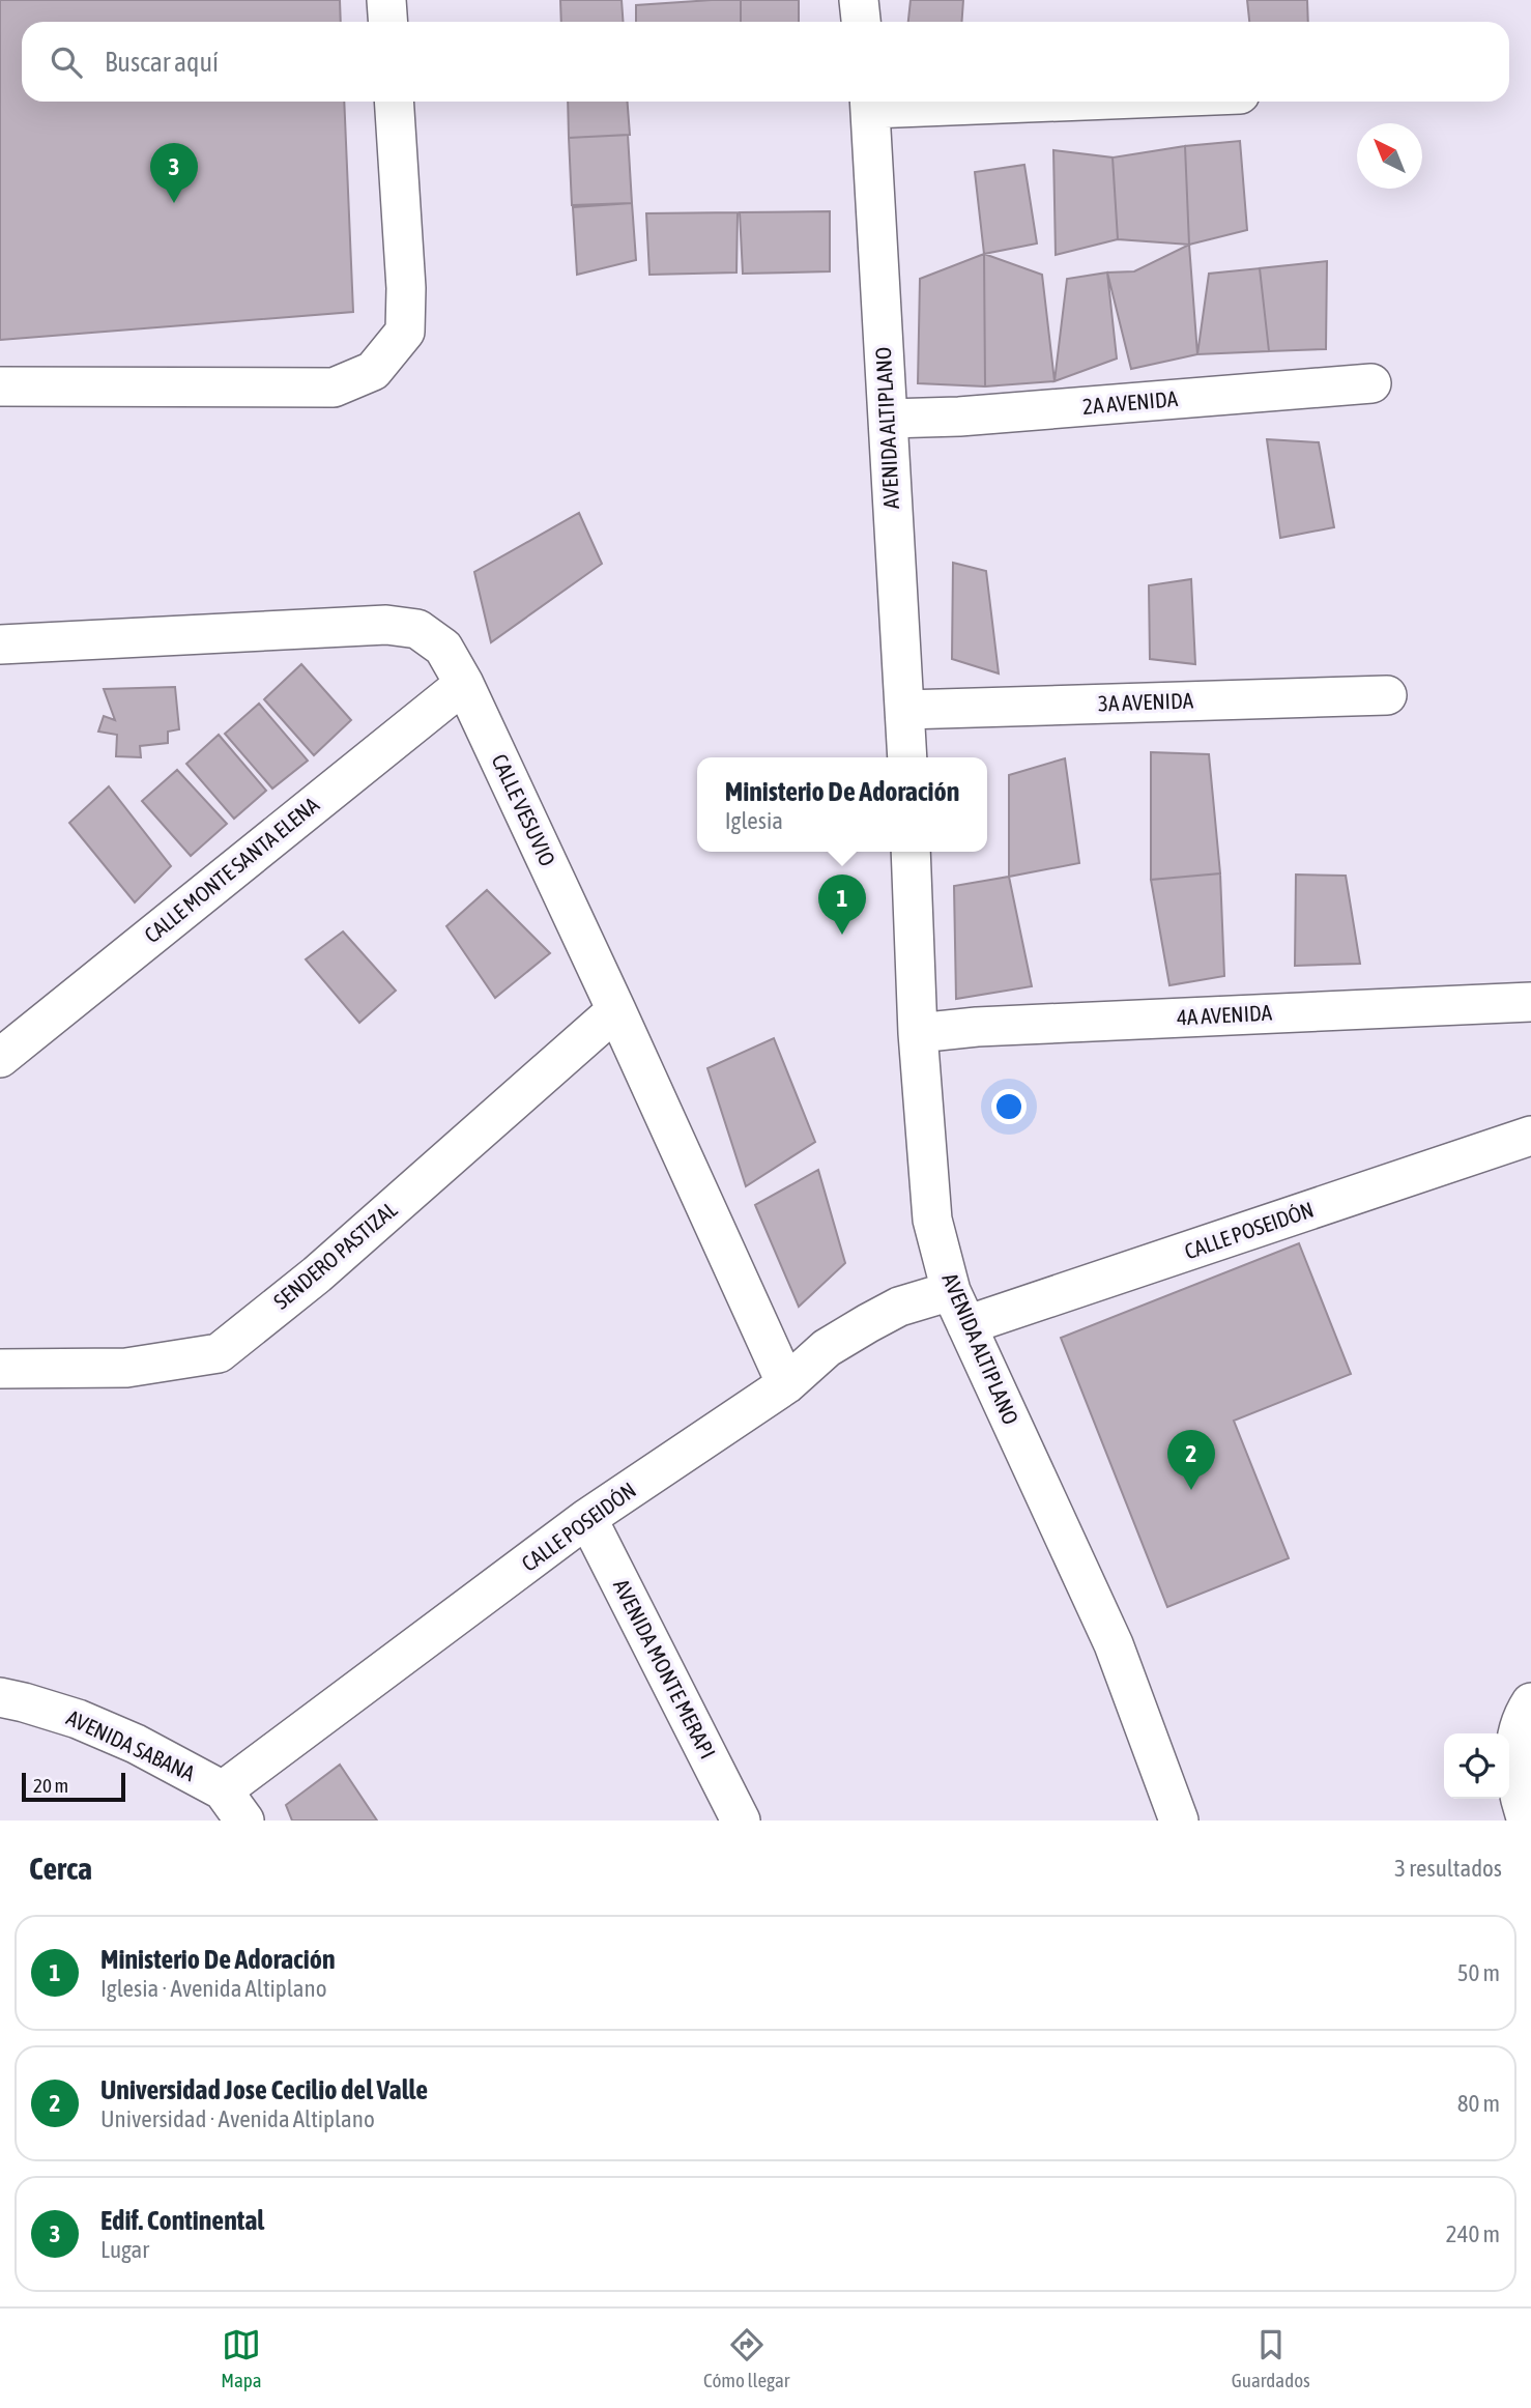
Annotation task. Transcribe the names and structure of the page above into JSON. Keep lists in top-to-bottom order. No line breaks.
{"streets":{"street":["2A AVENIDA","AVENIDA ALTIPLANO","3A AVENIDA","CALLE VESUVIO","CALLE MONTE SANTA ELENA","4A AVENIDA","CALLE POSEIDÓN","SENDERO PASTIZAL","AVENIDA MONTE MERAPI","AVENIDA SABANA"]},"crossings":[["2A AVENIDA","AVENIDA ALTIPLANO"],["AVENIDA ALTIPLANO","3A AVENIDA"],["AVENIDA ALTIPLANO","4A AVENIDA"],["AVENIDA ALTIPLANO","CALLE POSEIDÓN"],["CALLE VESUVIO","CALLE MONTE SANTA ELENA"],["CALLE VESUVIO","CALLE POSEIDÓN"],["CALLE VESUVIO","SENDERO PASTIZAL"],["CALLE POSEIDÓN","AVENIDA MONTE MERAPI"],["CALLE POSEIDÓN","AVENIDA SABANA"]],"scale_bar":"20 m","north":"top left","page":{"search":"Buscar aquí","pins":["3","1","2"],"popup":["Ministerio De Adoración","Iglesia"],"scale":"20 m","heading":["Cerca","3 resultados"],"list":[{"mark":"1","name":"Ministerio De Adoración","note":"Iglesia · Avenida Altiplano","value":"50 m"},{"mark":"2","name":"Universidad Jose Cecilio del Valle","note":"Universidad · Avenida Altiplano","value":"80 m"},{"mark":"3","name":"Edif. Continental","note":"Lugar","value":"240 m"}],"nav":["Mapa","Cómo llegar","Guardados"]}}
